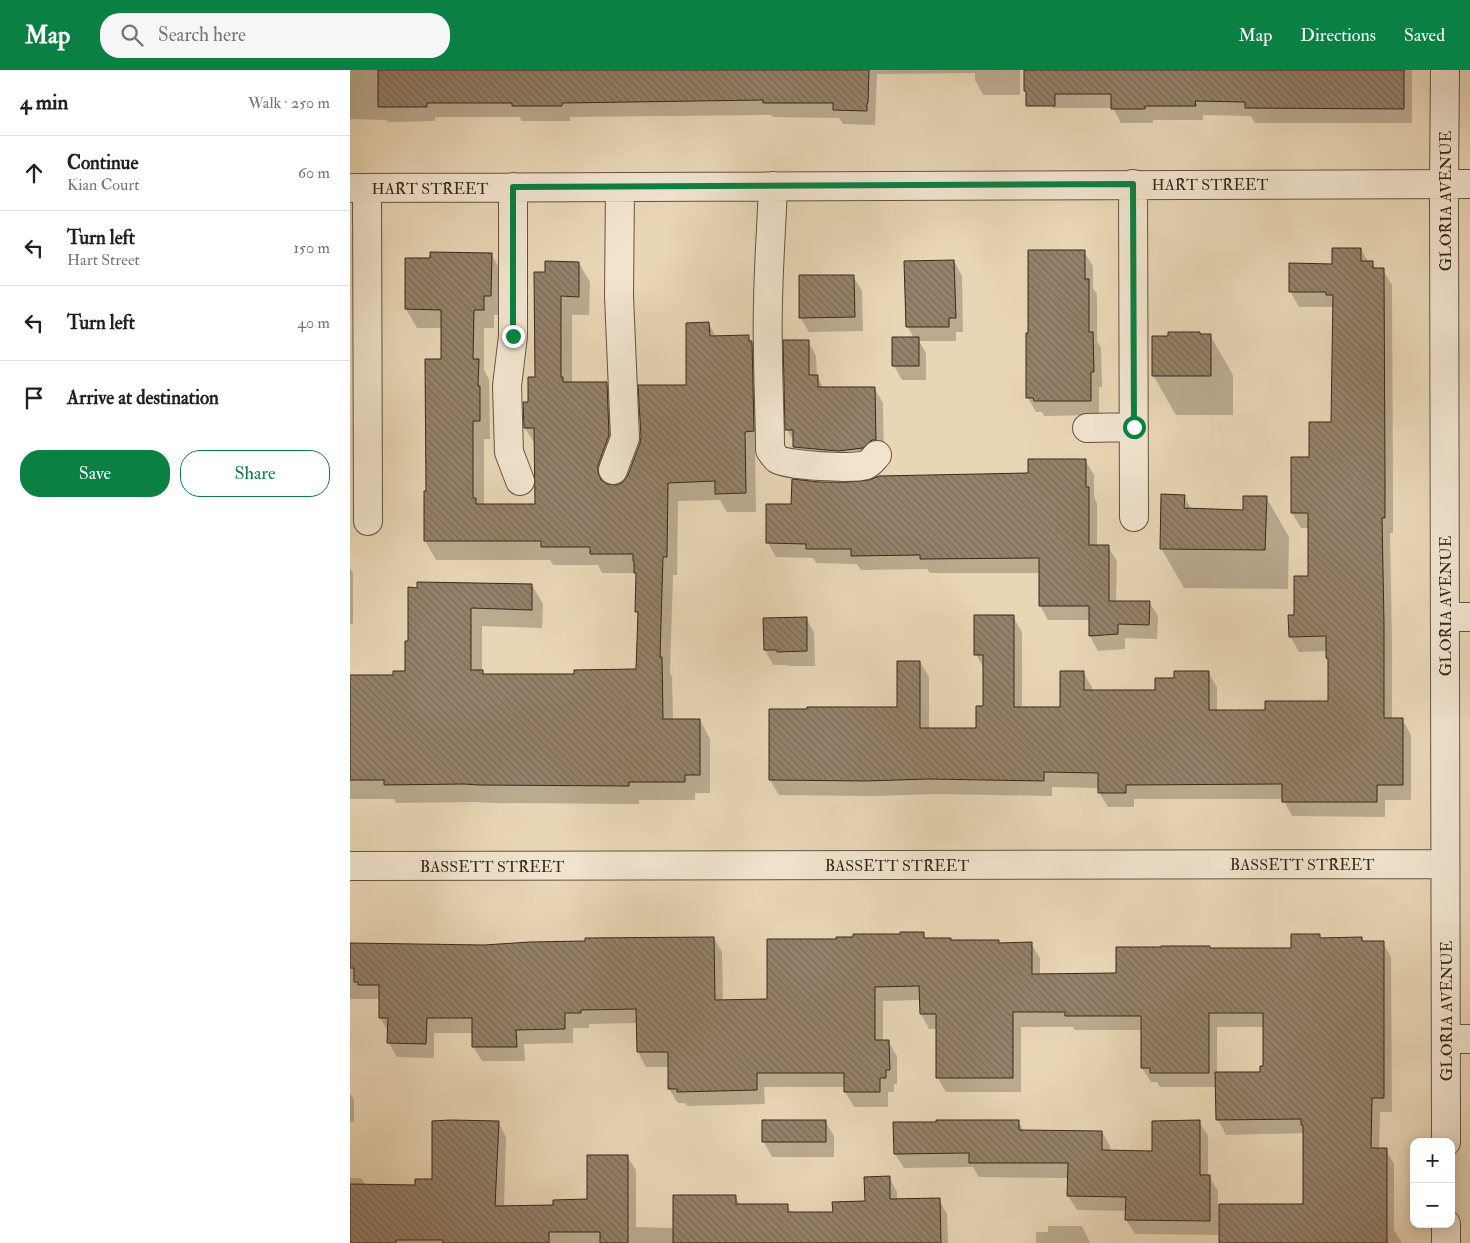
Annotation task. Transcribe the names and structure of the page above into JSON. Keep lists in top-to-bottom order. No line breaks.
{"streets":{"street":["HART STREET","GLORIA AVENUE","BASSETT STREET"]},"crossings":[["HART STREET","GLORIA AVENUE"],["GLORIA AVENUE","BASSETT STREET"]],"page":{"header":"Map","search":"Search here","nav":["Map","Directions","Saved"],"heading":["4 min","Walk · 250 m"],"list":[["Continue","Kian Court","60 m"],["Turn left","Hart Street","150 m"],["Turn left","40 m"],"Arrive at destination"],"buttons":["Save","Share"],"map_buttons":["+","−"]}}
